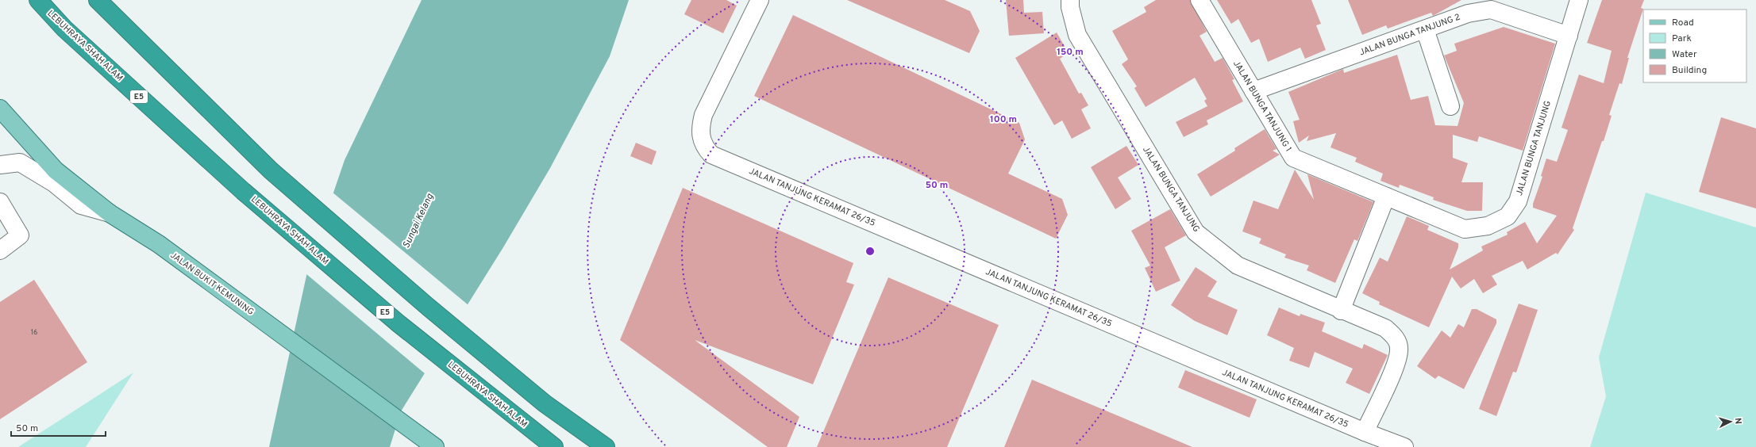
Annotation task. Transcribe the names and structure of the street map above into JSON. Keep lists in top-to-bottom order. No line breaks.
{"streets":{"highway":["LEBUHRAYA SHAH ALAM","E5"],"main road":["JALAN BUKIT KEMUNING"],"street":["JALAN BUNGA TANJUNG 2","JALAN BUNGA TANJUNG 1","JALAN BUNGA TANJUNG","JALAN TANJUNG KERAMAT 26/35"]},"crossings":[["JALAN BUNGA TANJUNG 2","JALAN BUNGA TANJUNG 1"],["JALAN BUNGA TANJUNG 2","JALAN BUNGA TANJUNG"],["JALAN BUNGA TANJUNG 1","JALAN BUNGA TANJUNG"],["JALAN BUNGA TANJUNG","JALAN TANJUNG KERAMAT 26/35"]],"water":["Sungai Kelang"],"house_numbers":["16"],"legend":["Road","Park","Water","Building"],"scale_bar":"50 m","north":"right","rings":["150 m","100 m","50 m"]}
